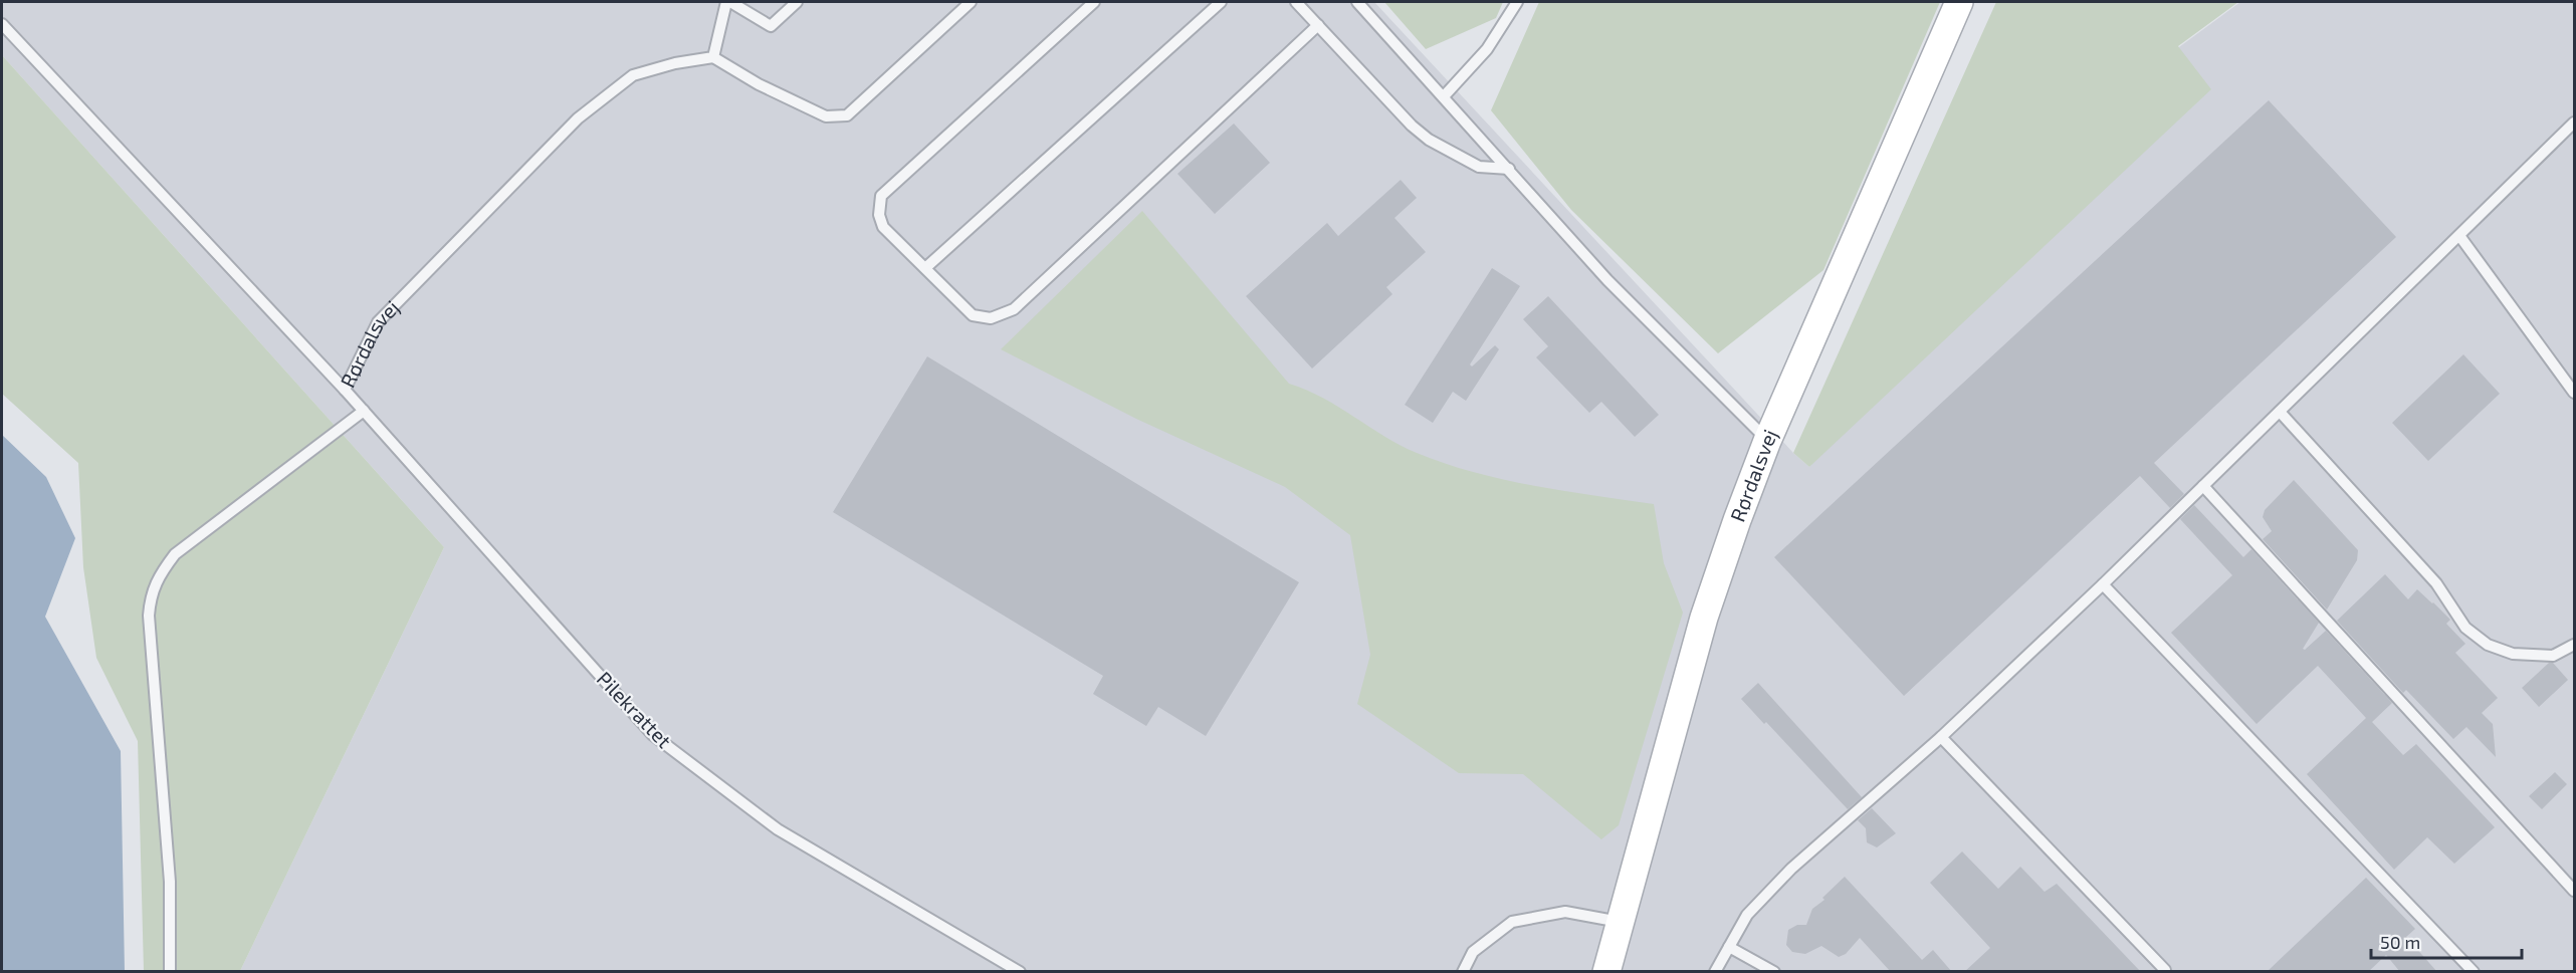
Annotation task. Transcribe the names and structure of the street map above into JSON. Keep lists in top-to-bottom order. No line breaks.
{"streets":{"street":["Rørdalsvej"],"lane":["Pilekrattet"]},"crossings":[["Rørdalsvej","Pilekrattet"]],"scale_bar":"50 m"}
